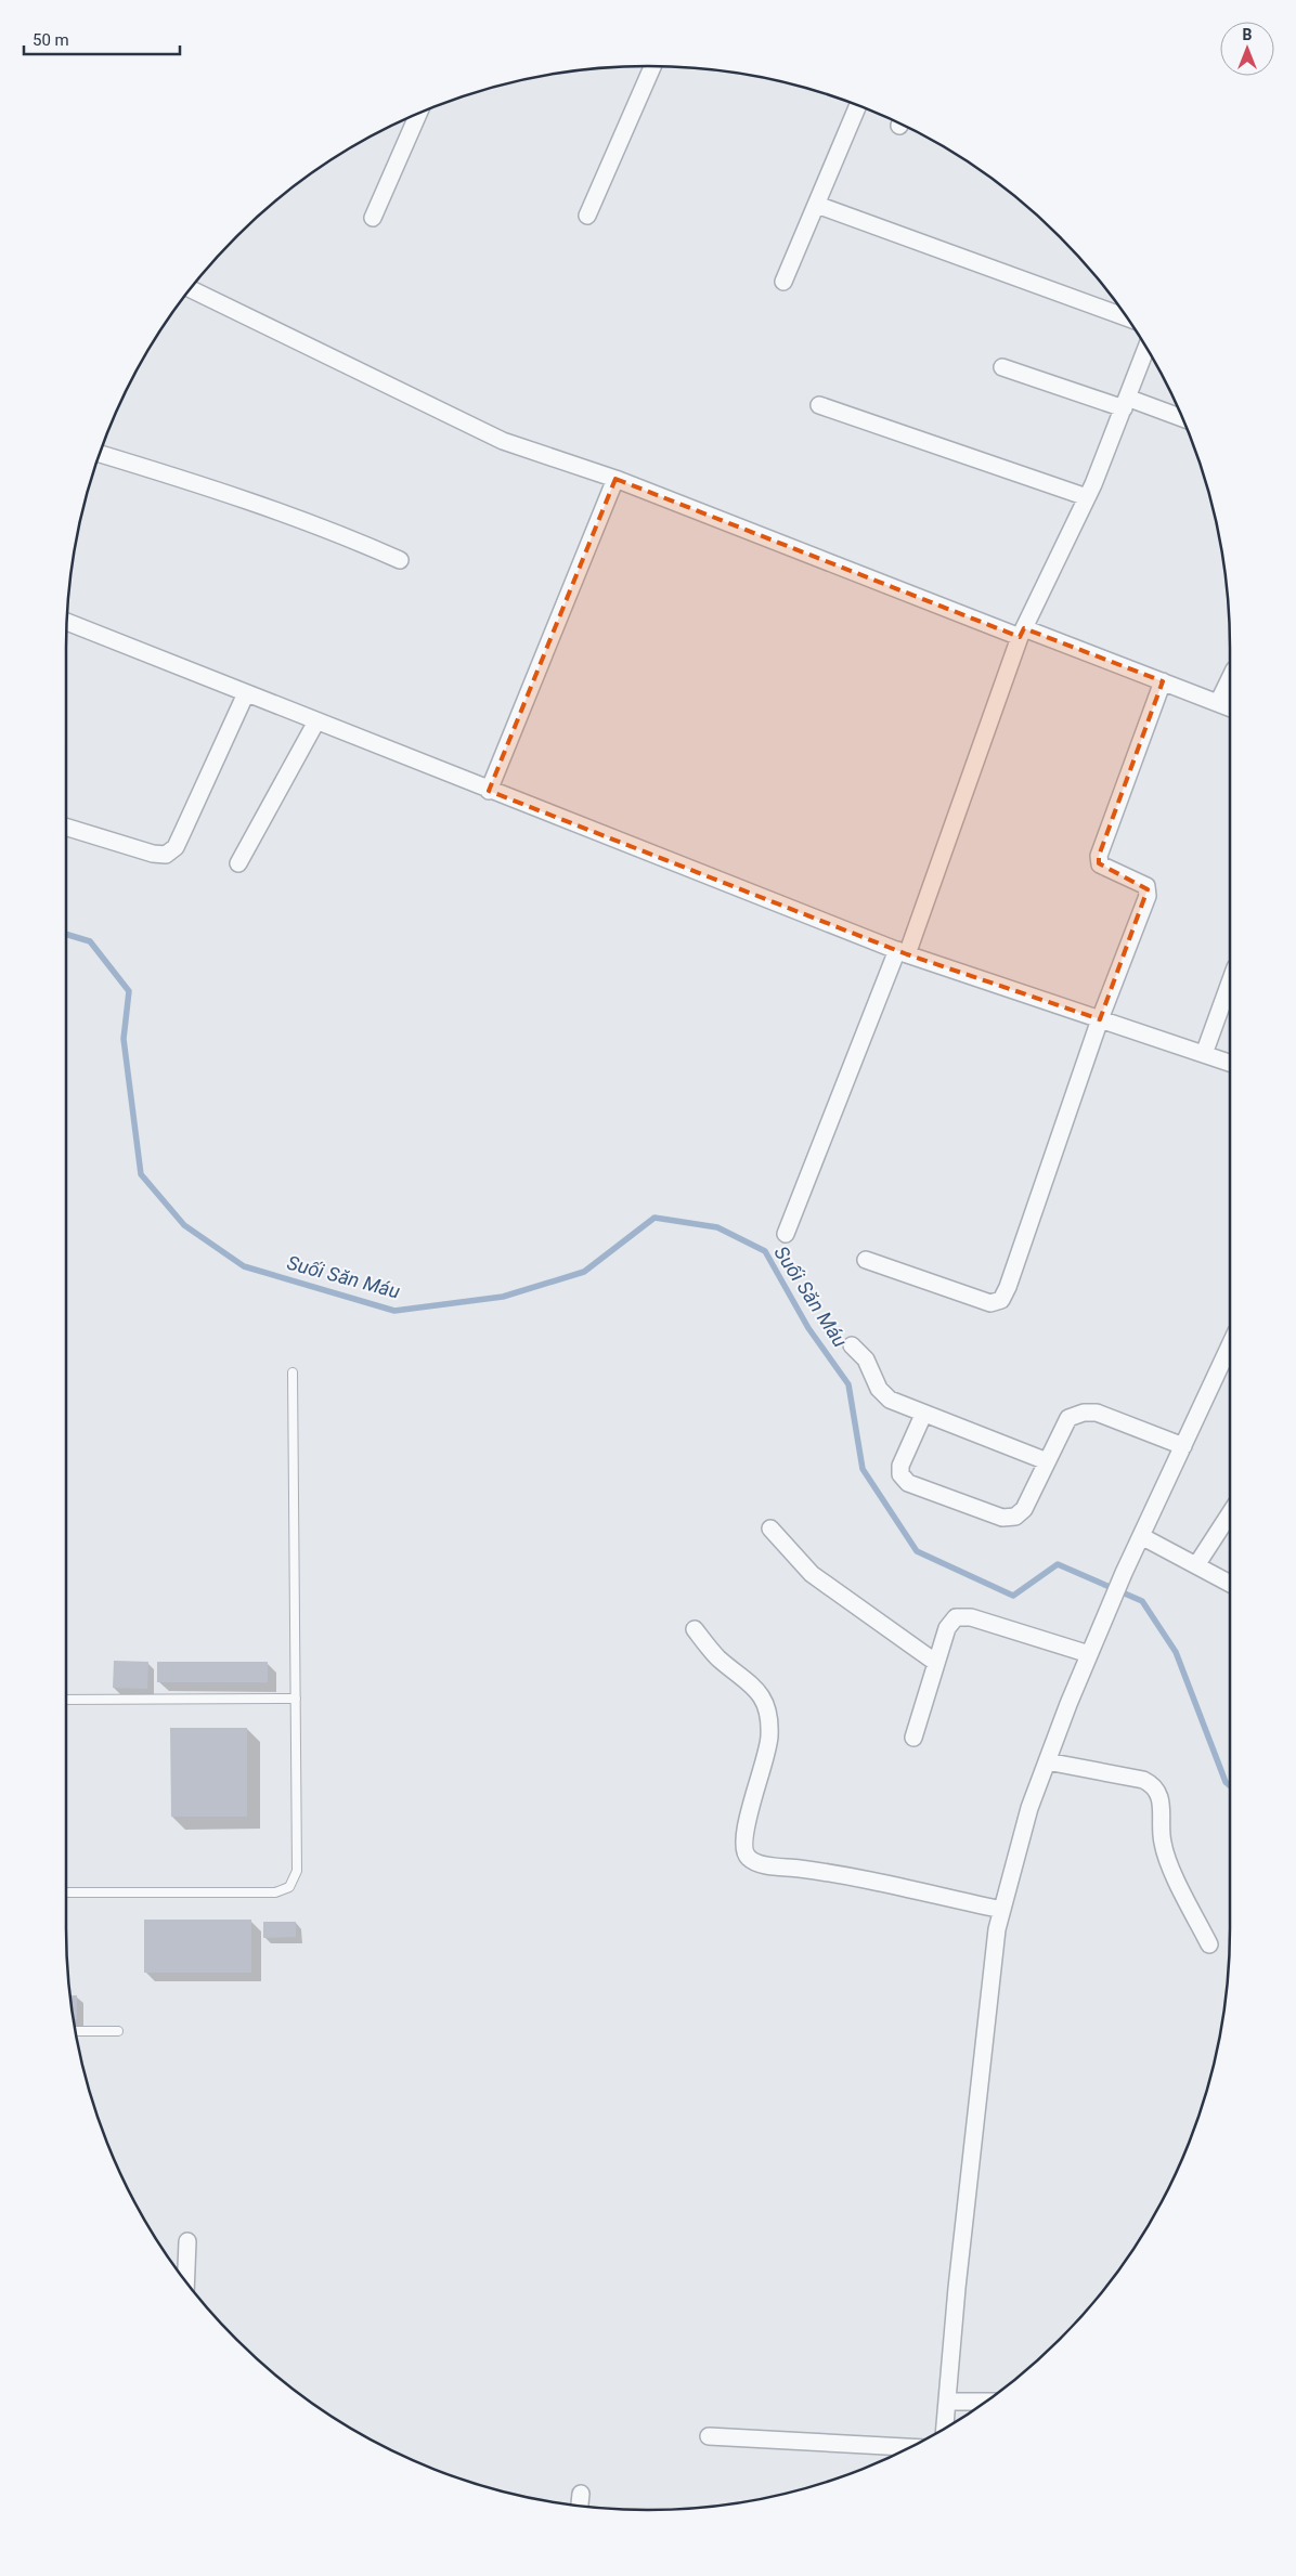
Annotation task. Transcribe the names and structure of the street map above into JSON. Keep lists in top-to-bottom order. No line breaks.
{"water":["Suối Săn Máu"],"scale_bar":"50 m","north":"top"}
